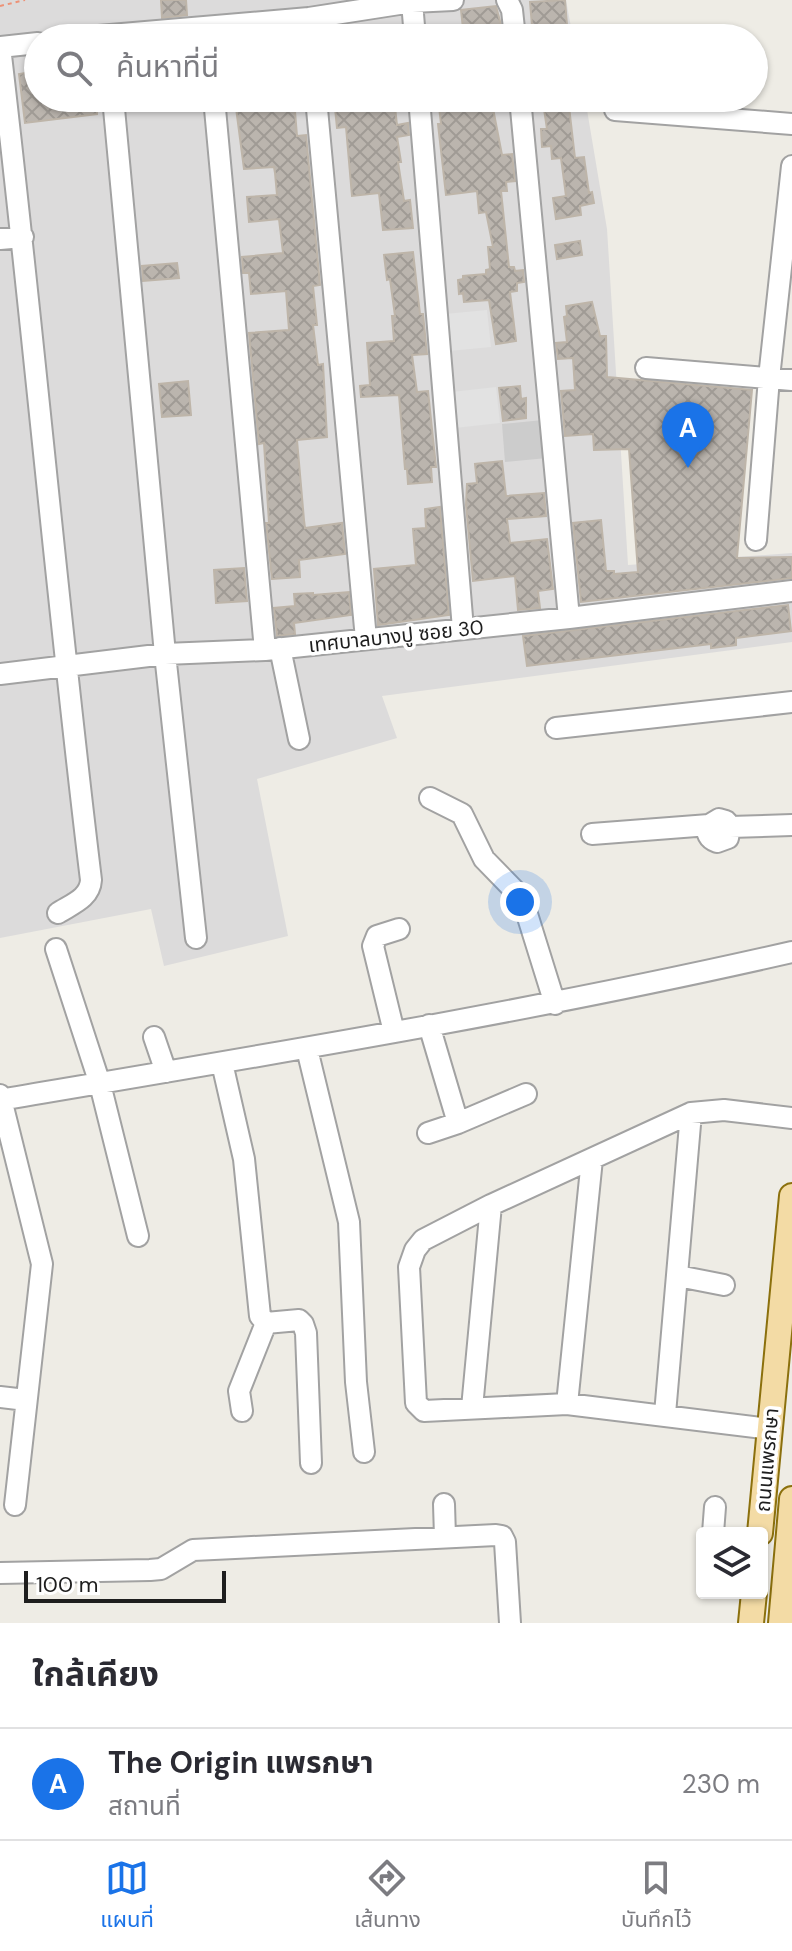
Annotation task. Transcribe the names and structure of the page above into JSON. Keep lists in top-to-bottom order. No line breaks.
{"streets":{"main road":["ถนนแพรกษา"],"street":["เทศบาลบางปู ซอย 30"]},"scale_bar":"100 m","page":{"search":"ค้นหาที่นี่","pins":"A","scale":"100 m","heading":"ใกล้เคียง","list":[{"mark":"A","name":"The Origin แพรกษา","note":"สถานที่","value":"230 m"}],"nav":["แผนที่","เส้นทาง","บันทึกไว้"]}}
